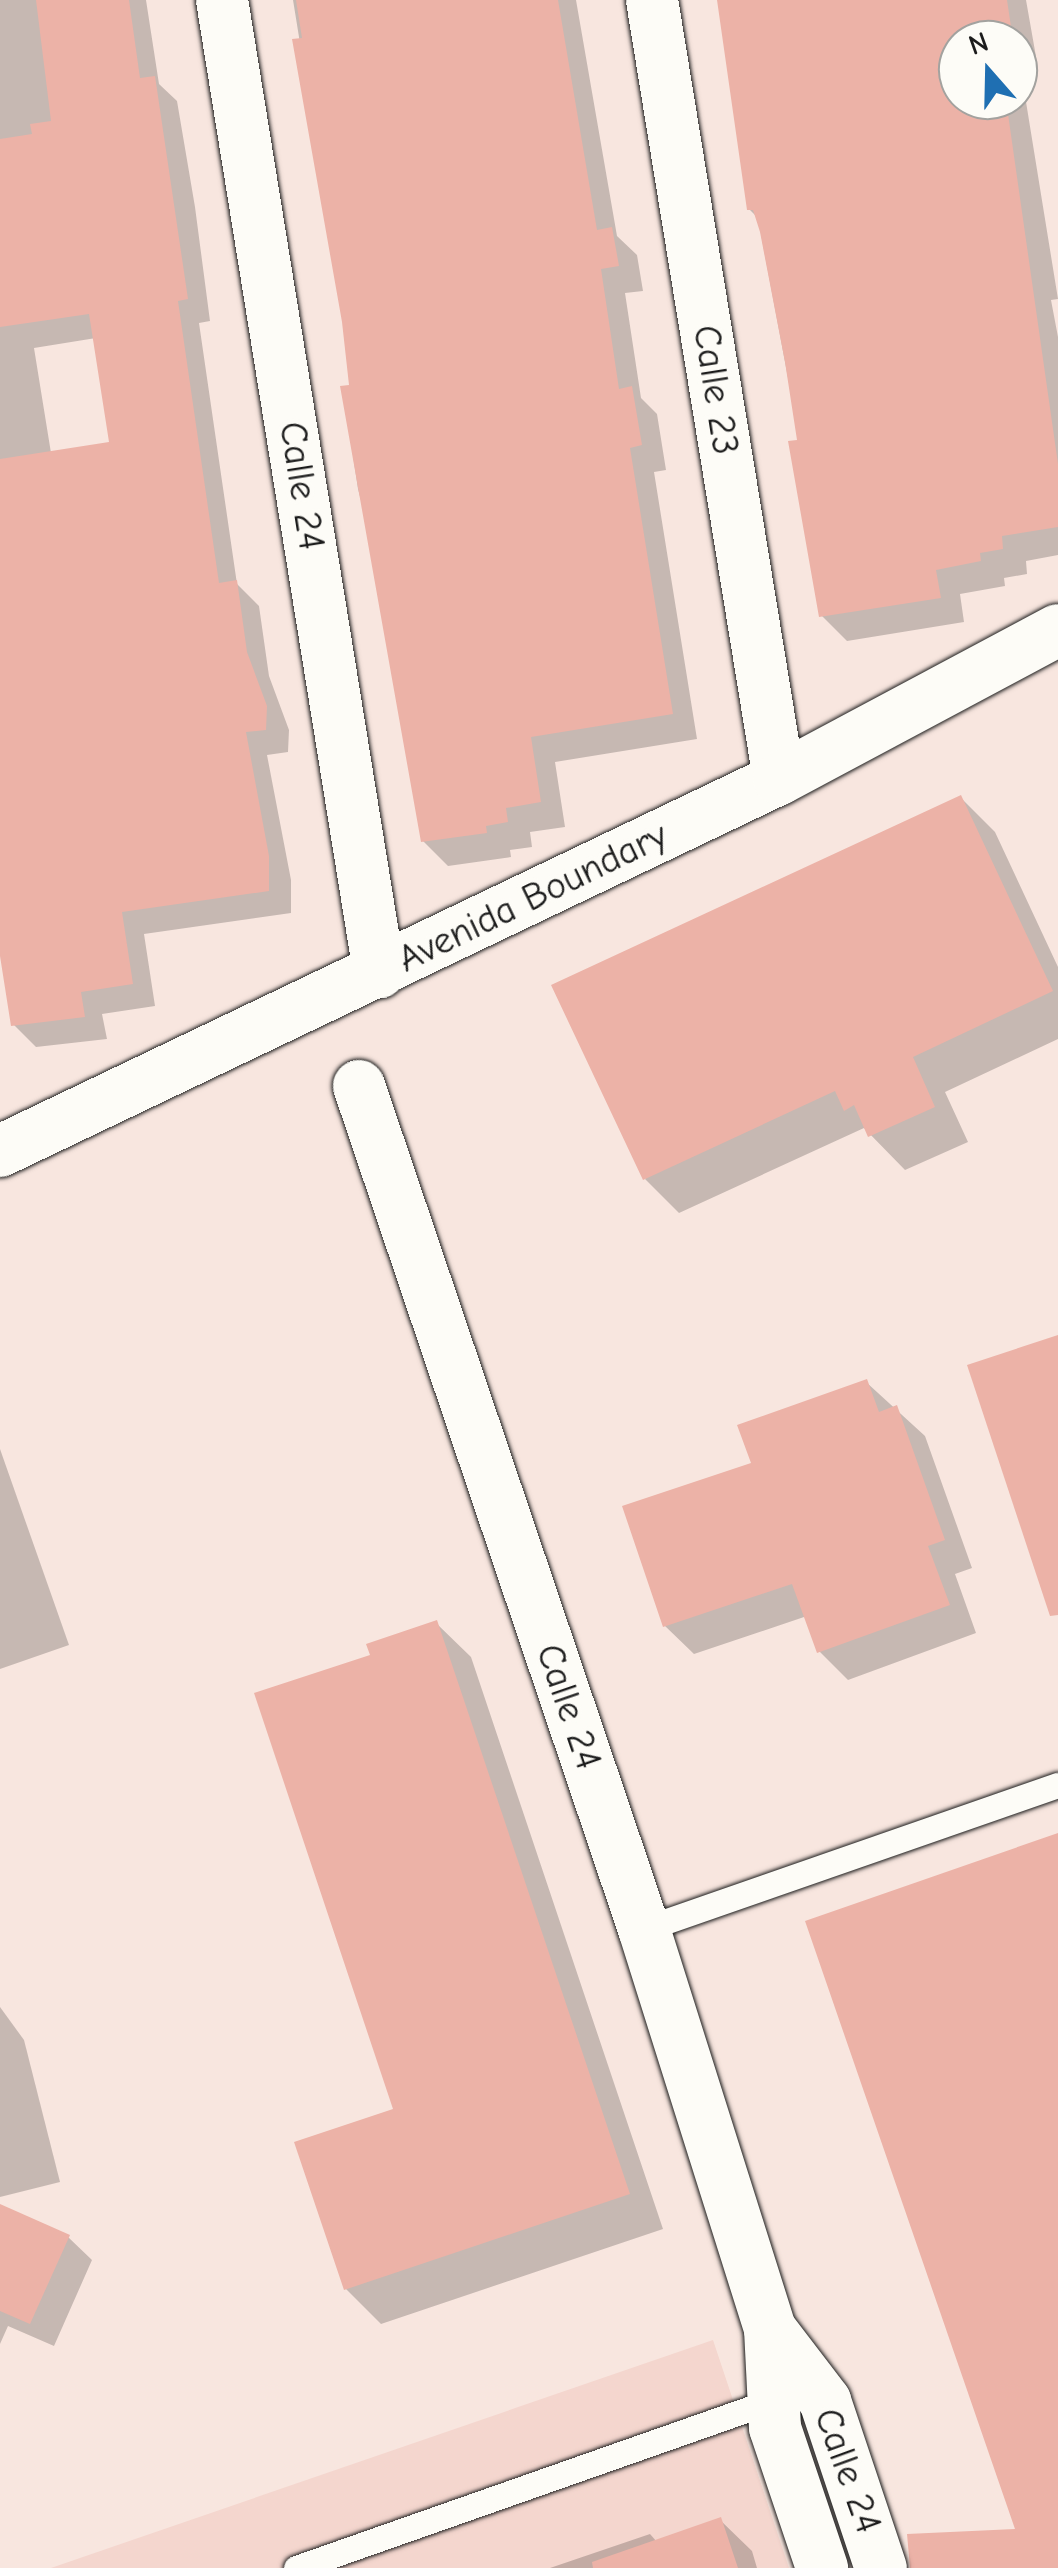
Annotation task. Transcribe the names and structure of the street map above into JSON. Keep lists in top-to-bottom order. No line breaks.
{"streets":{"street":["Calle 23","Calle 24","Avenida Boundary"]},"crossings":[["Calle 23","Avenida Boundary"],["Calle 24","Avenida Boundary"]],"north":"top"}
